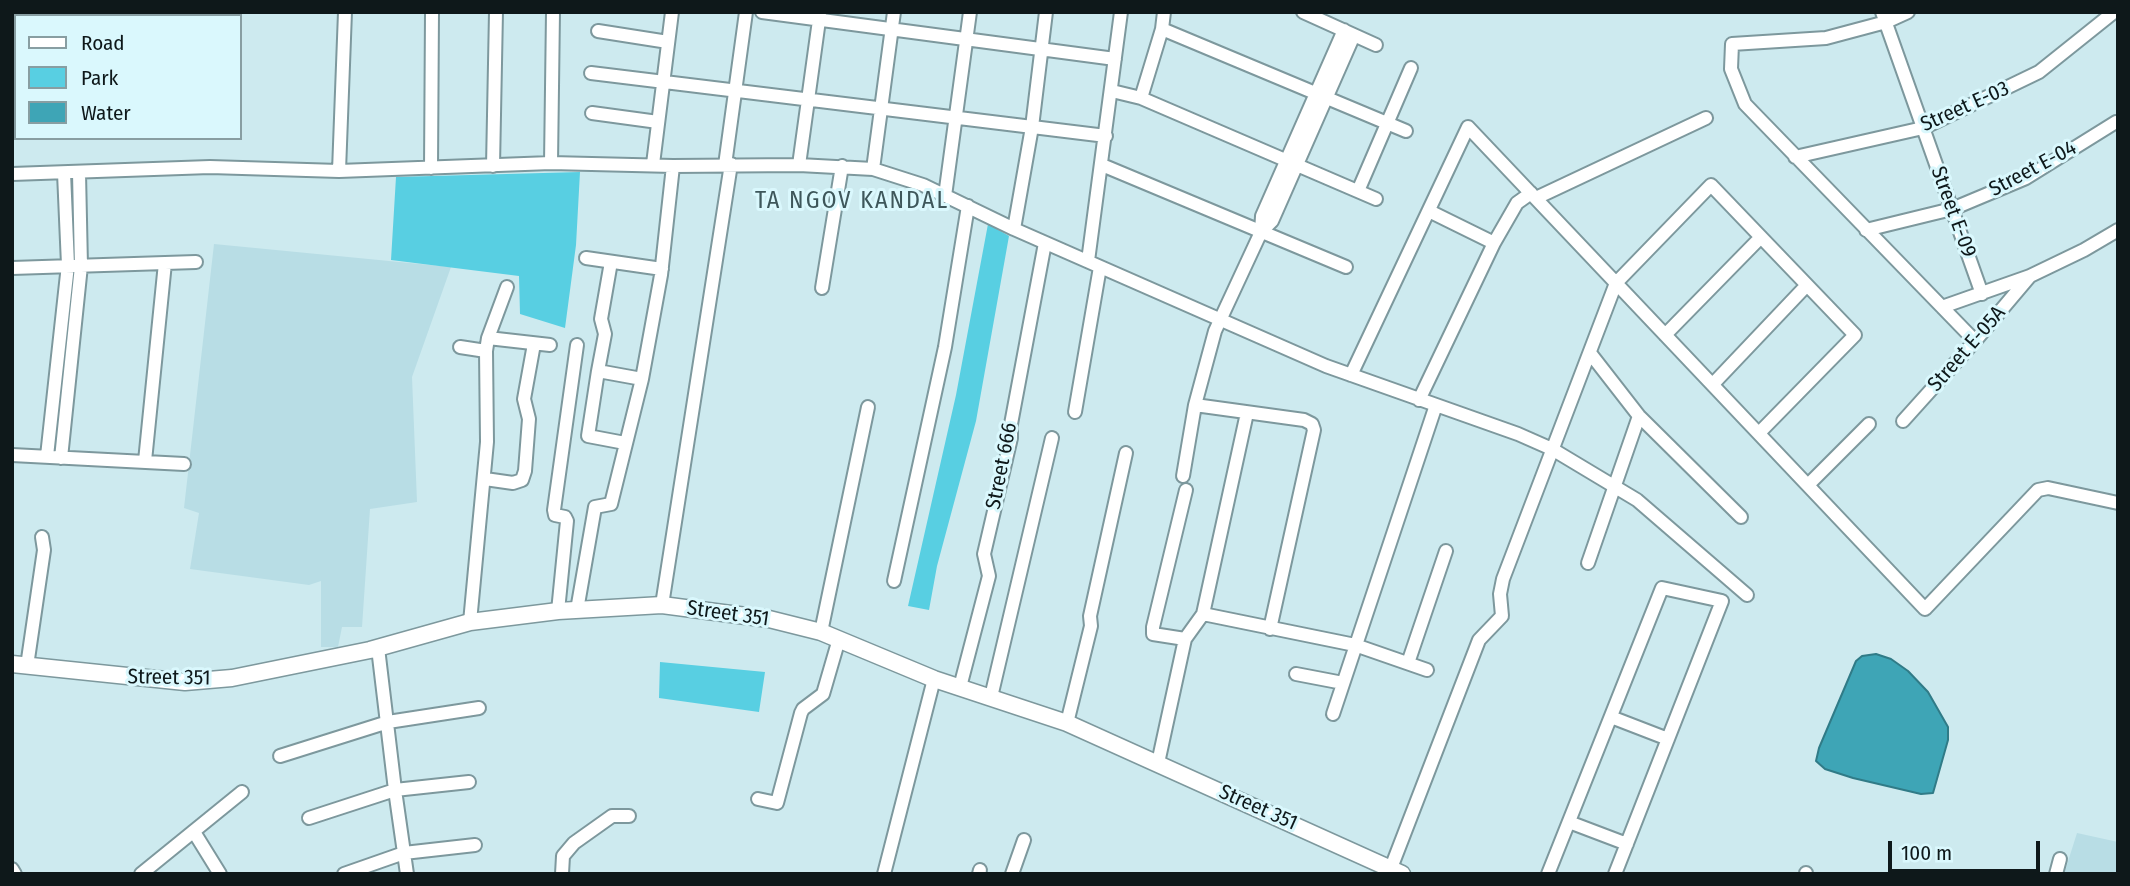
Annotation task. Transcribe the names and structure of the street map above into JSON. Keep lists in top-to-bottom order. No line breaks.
{"streets":{"street":["Street E-03","Street E-04","Street E-09","Street E-05A","Street 666","Street 351"]},"crossings":[["Street E-03","Street E-09"],["Street E-04","Street E-09"],["Street E-09","Street E-05A"],["Street 666","Street 351"]],"districts":["TA NGOV KANDAL"],"legend":["Road","Park","Water"],"scale_bar":"100 m"}
